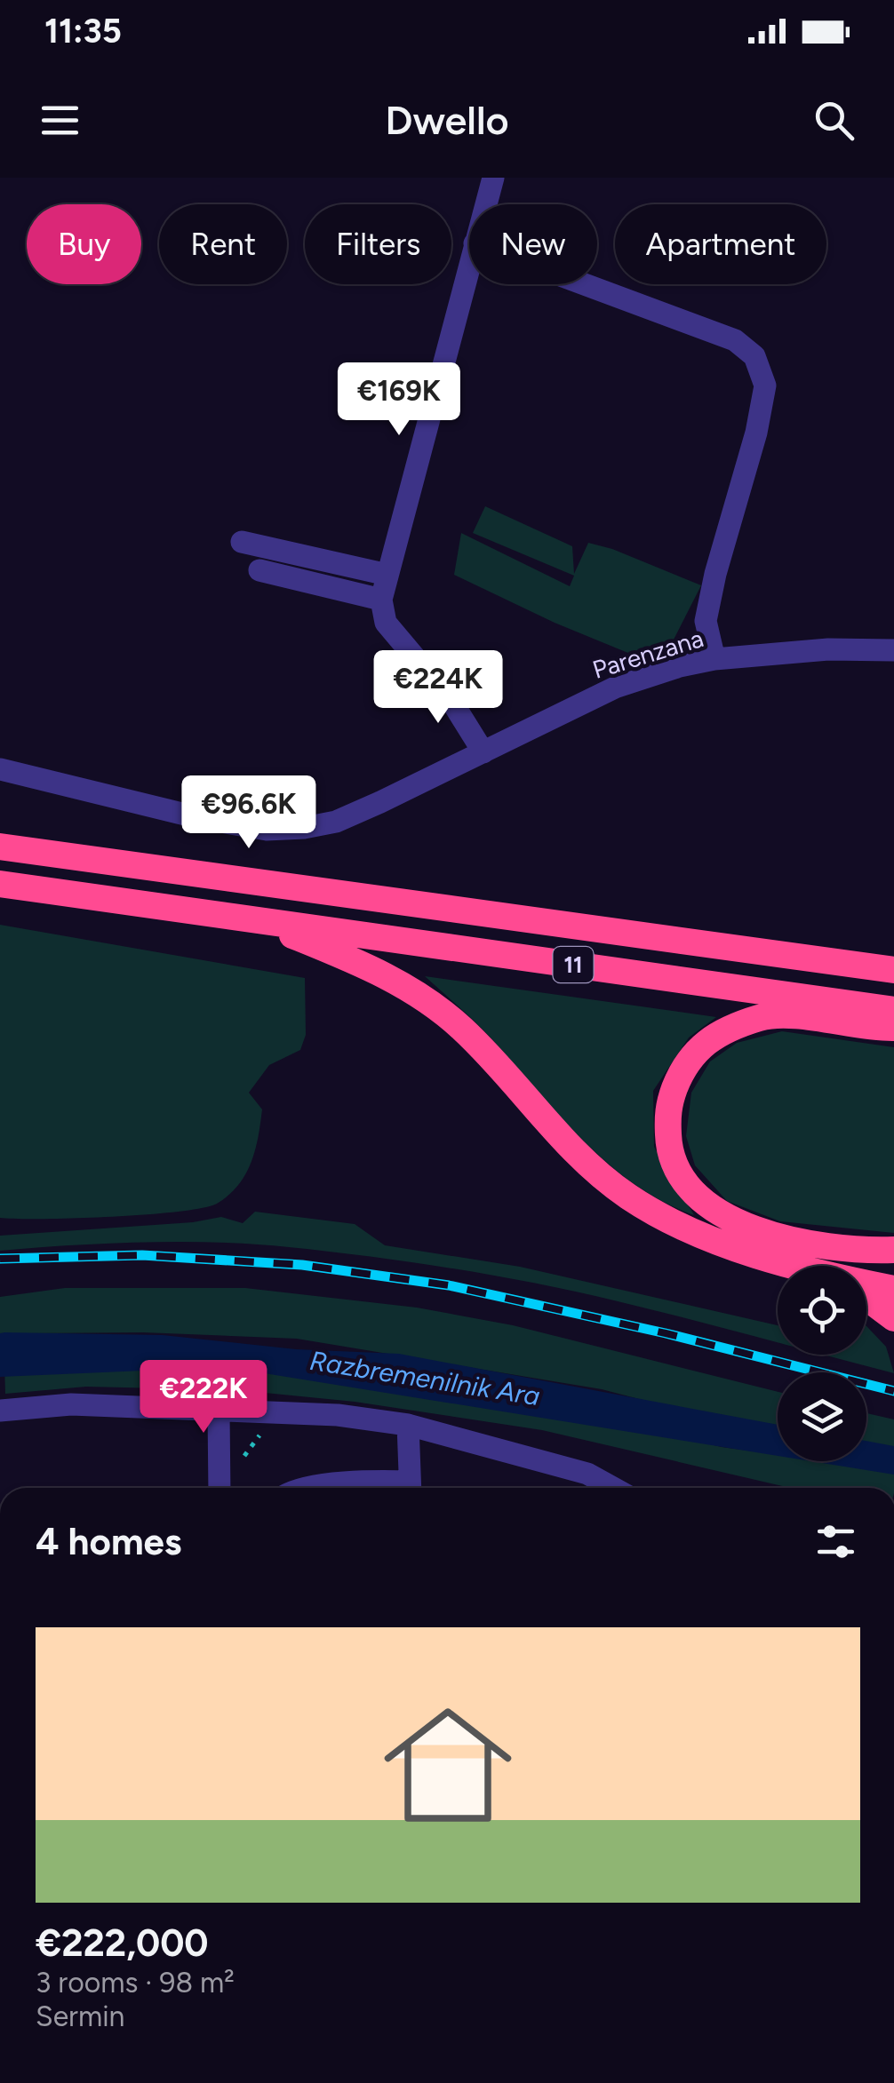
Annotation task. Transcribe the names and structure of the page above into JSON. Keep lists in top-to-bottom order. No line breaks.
{"streets":{"highway":["11"],"street":["Parenzana"]},"water":["Razbremenilnik Ara"],"page":{"status":"11:35","header":"Dwello","chip":["Buy","Rent","Filters","New","Apartment"],"price":["€169K","€224K","€96.6K","€222K"],"heading":"4 homes","list":[{"name":"€222,000","note":"3 rooms · 98 m² · Sermin"}]}}
